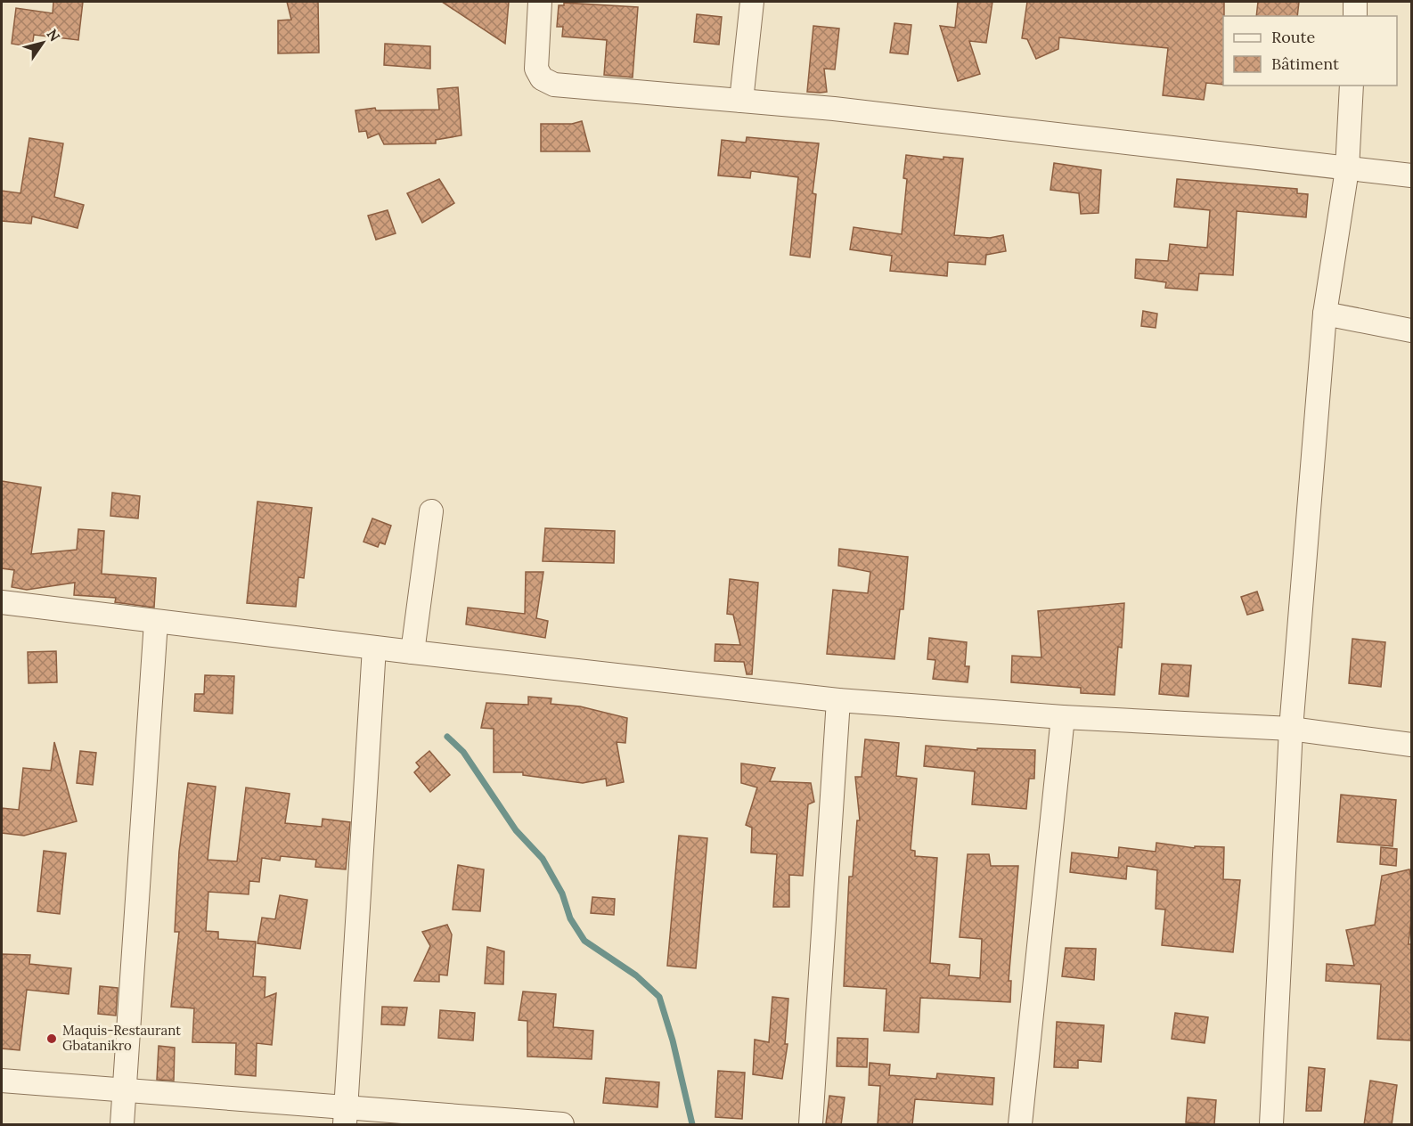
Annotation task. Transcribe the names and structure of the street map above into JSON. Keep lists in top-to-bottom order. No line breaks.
{"places":["Maquis-Restaurant Gbatanikro"],"legend":["Route","Bâtiment"],"north":"top right"}
